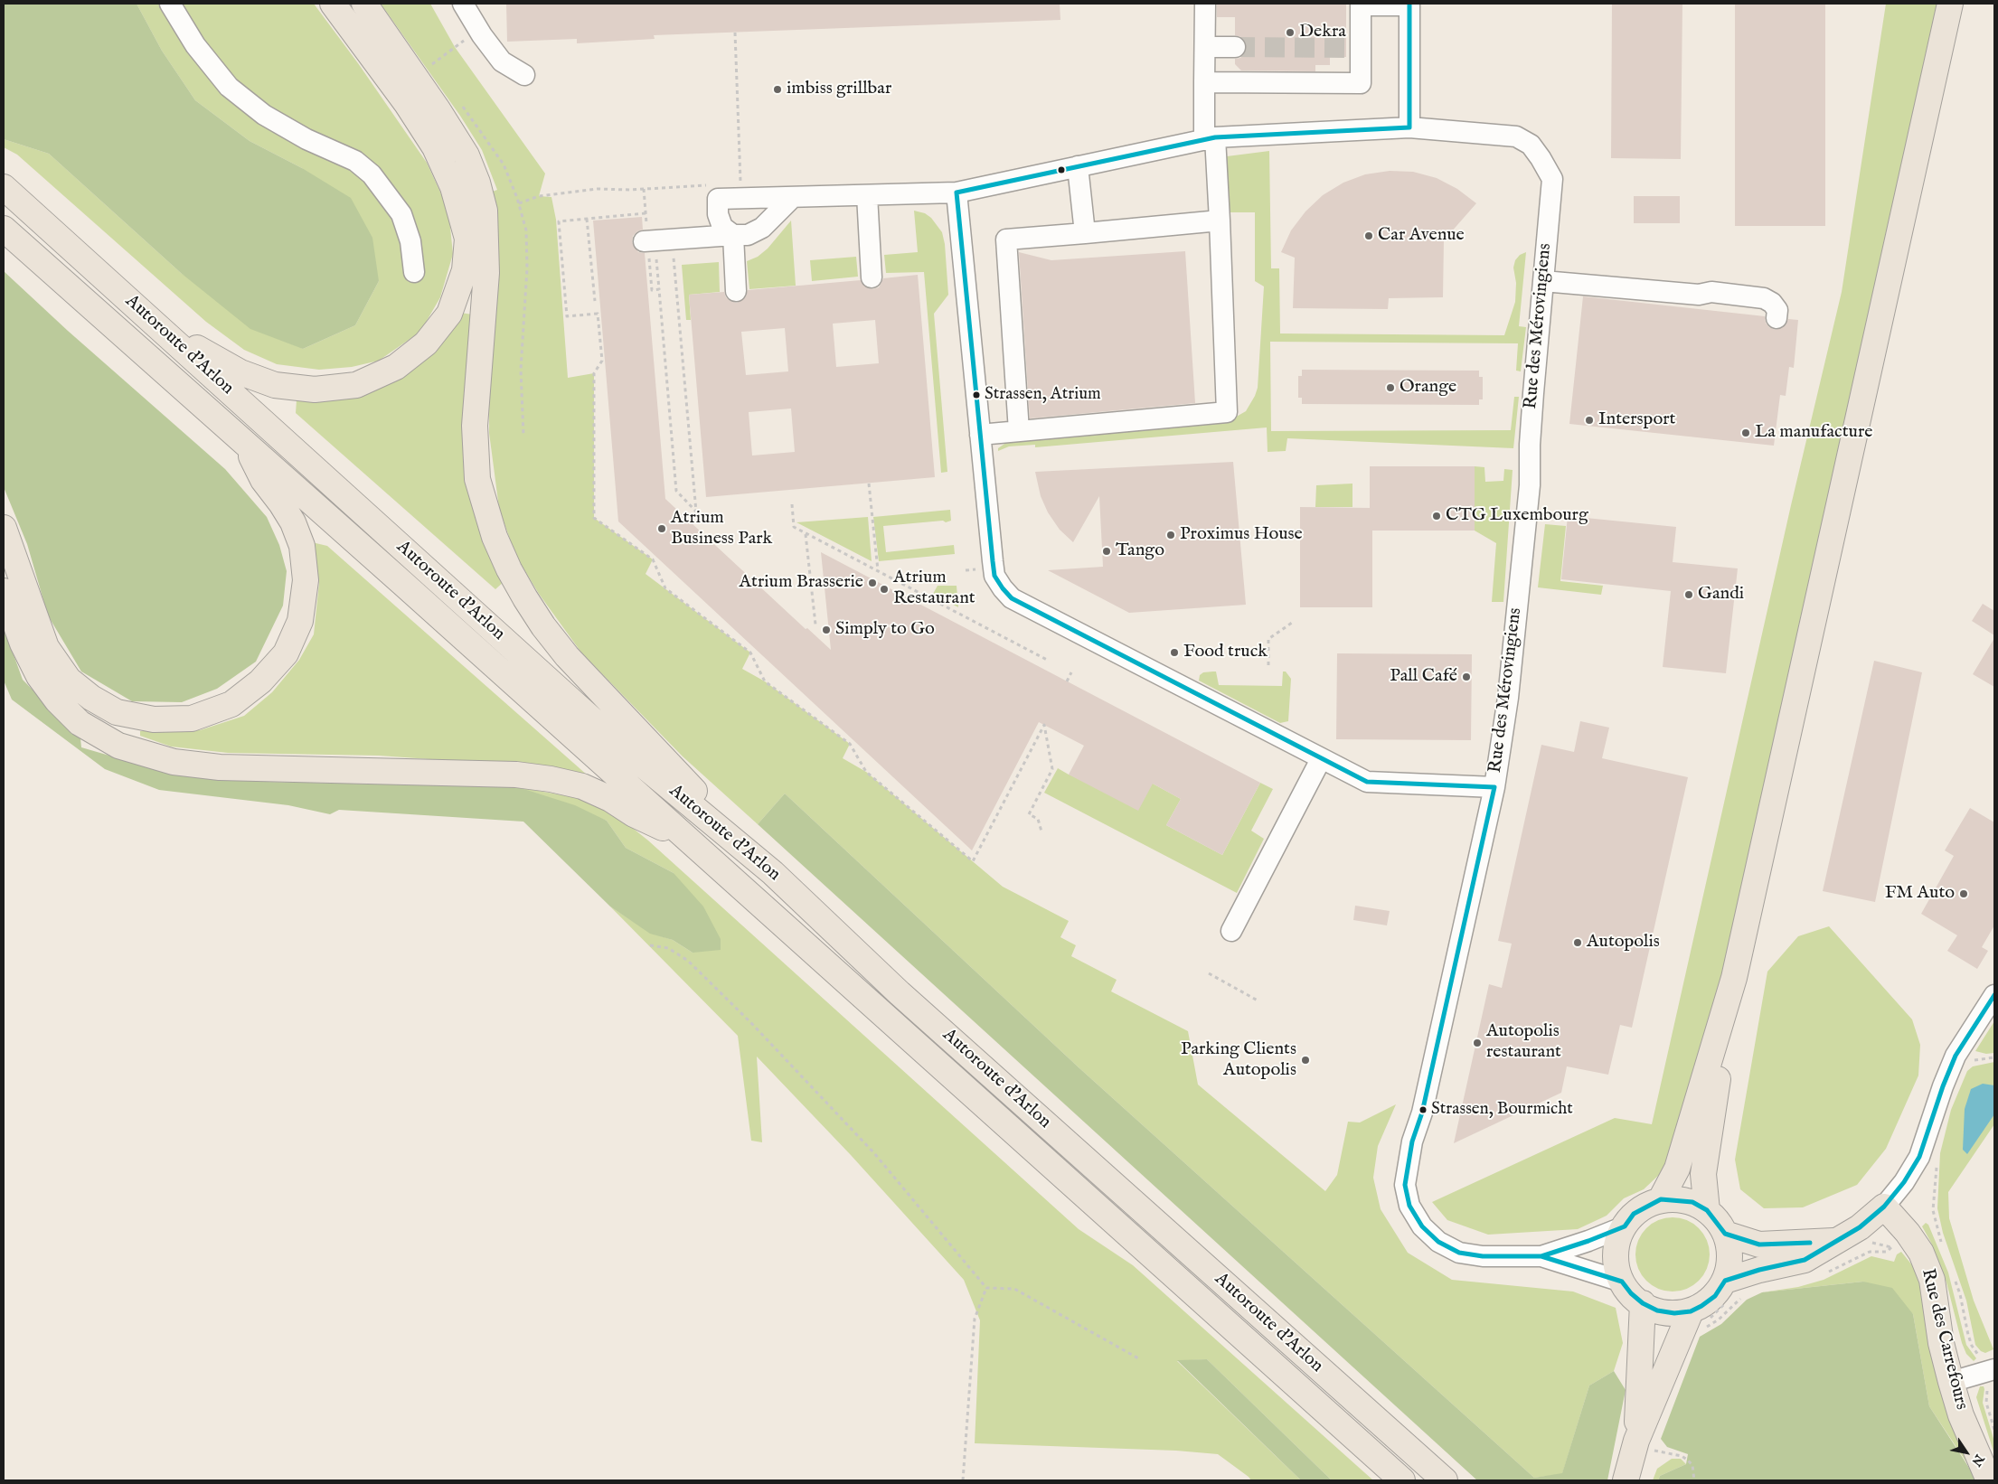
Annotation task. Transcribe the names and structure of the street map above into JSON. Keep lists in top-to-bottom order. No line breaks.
{"streets":{"main road":["Autoroute d'Arlon","Rue des Carrefours"],"street":["Rue des Mérovingiens"]},"places":["Dekra","imbiss grillbar","Car Avenue","Orange","Strassen, Atrium","Intersport","La manufacture","CTG Luxembourg","Atrium Business Park","Proximus House","Tango","Atrium Brasserie","Atrium Restaurant","Gandi","Simply to Go","Food truck","Pall Café","FM Auto","Autopolis","Autopolis restaurant","Parking Clients Autopolis","Strassen, Bourmicht"],"north":"bottom right"}
